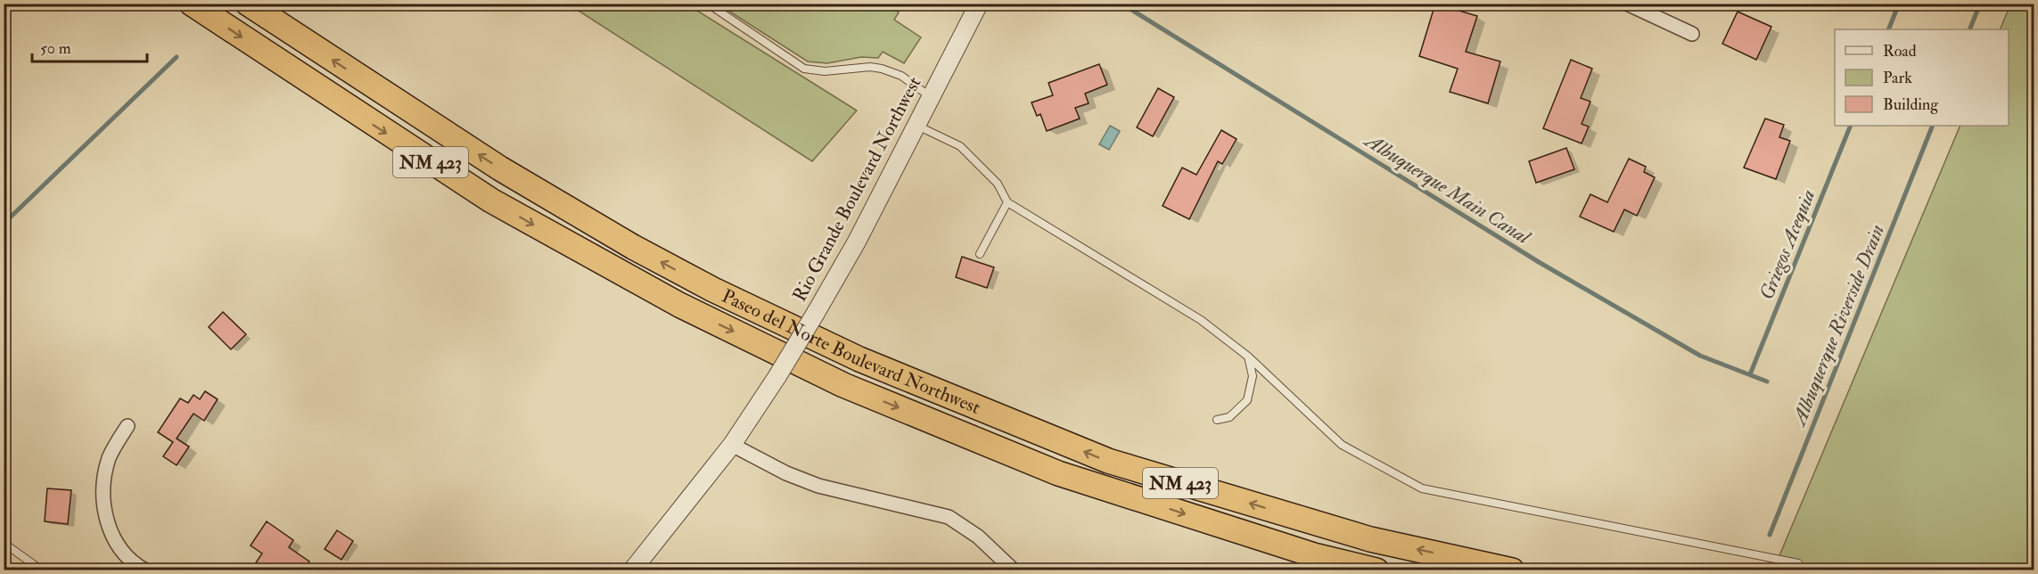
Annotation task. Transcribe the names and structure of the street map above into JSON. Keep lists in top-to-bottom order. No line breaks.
{"streets":{"highway":["NM 423","Paseo del Norte Boulevard Northwest"],"street":["Rio Grande Boulevard Northwest"]},"water":["Albuquerque Main Canal","Griegos Acequia","Albuquerque Riverside Drain"],"legend":["Road","Park","Building"],"scale_bar":"50 m"}
